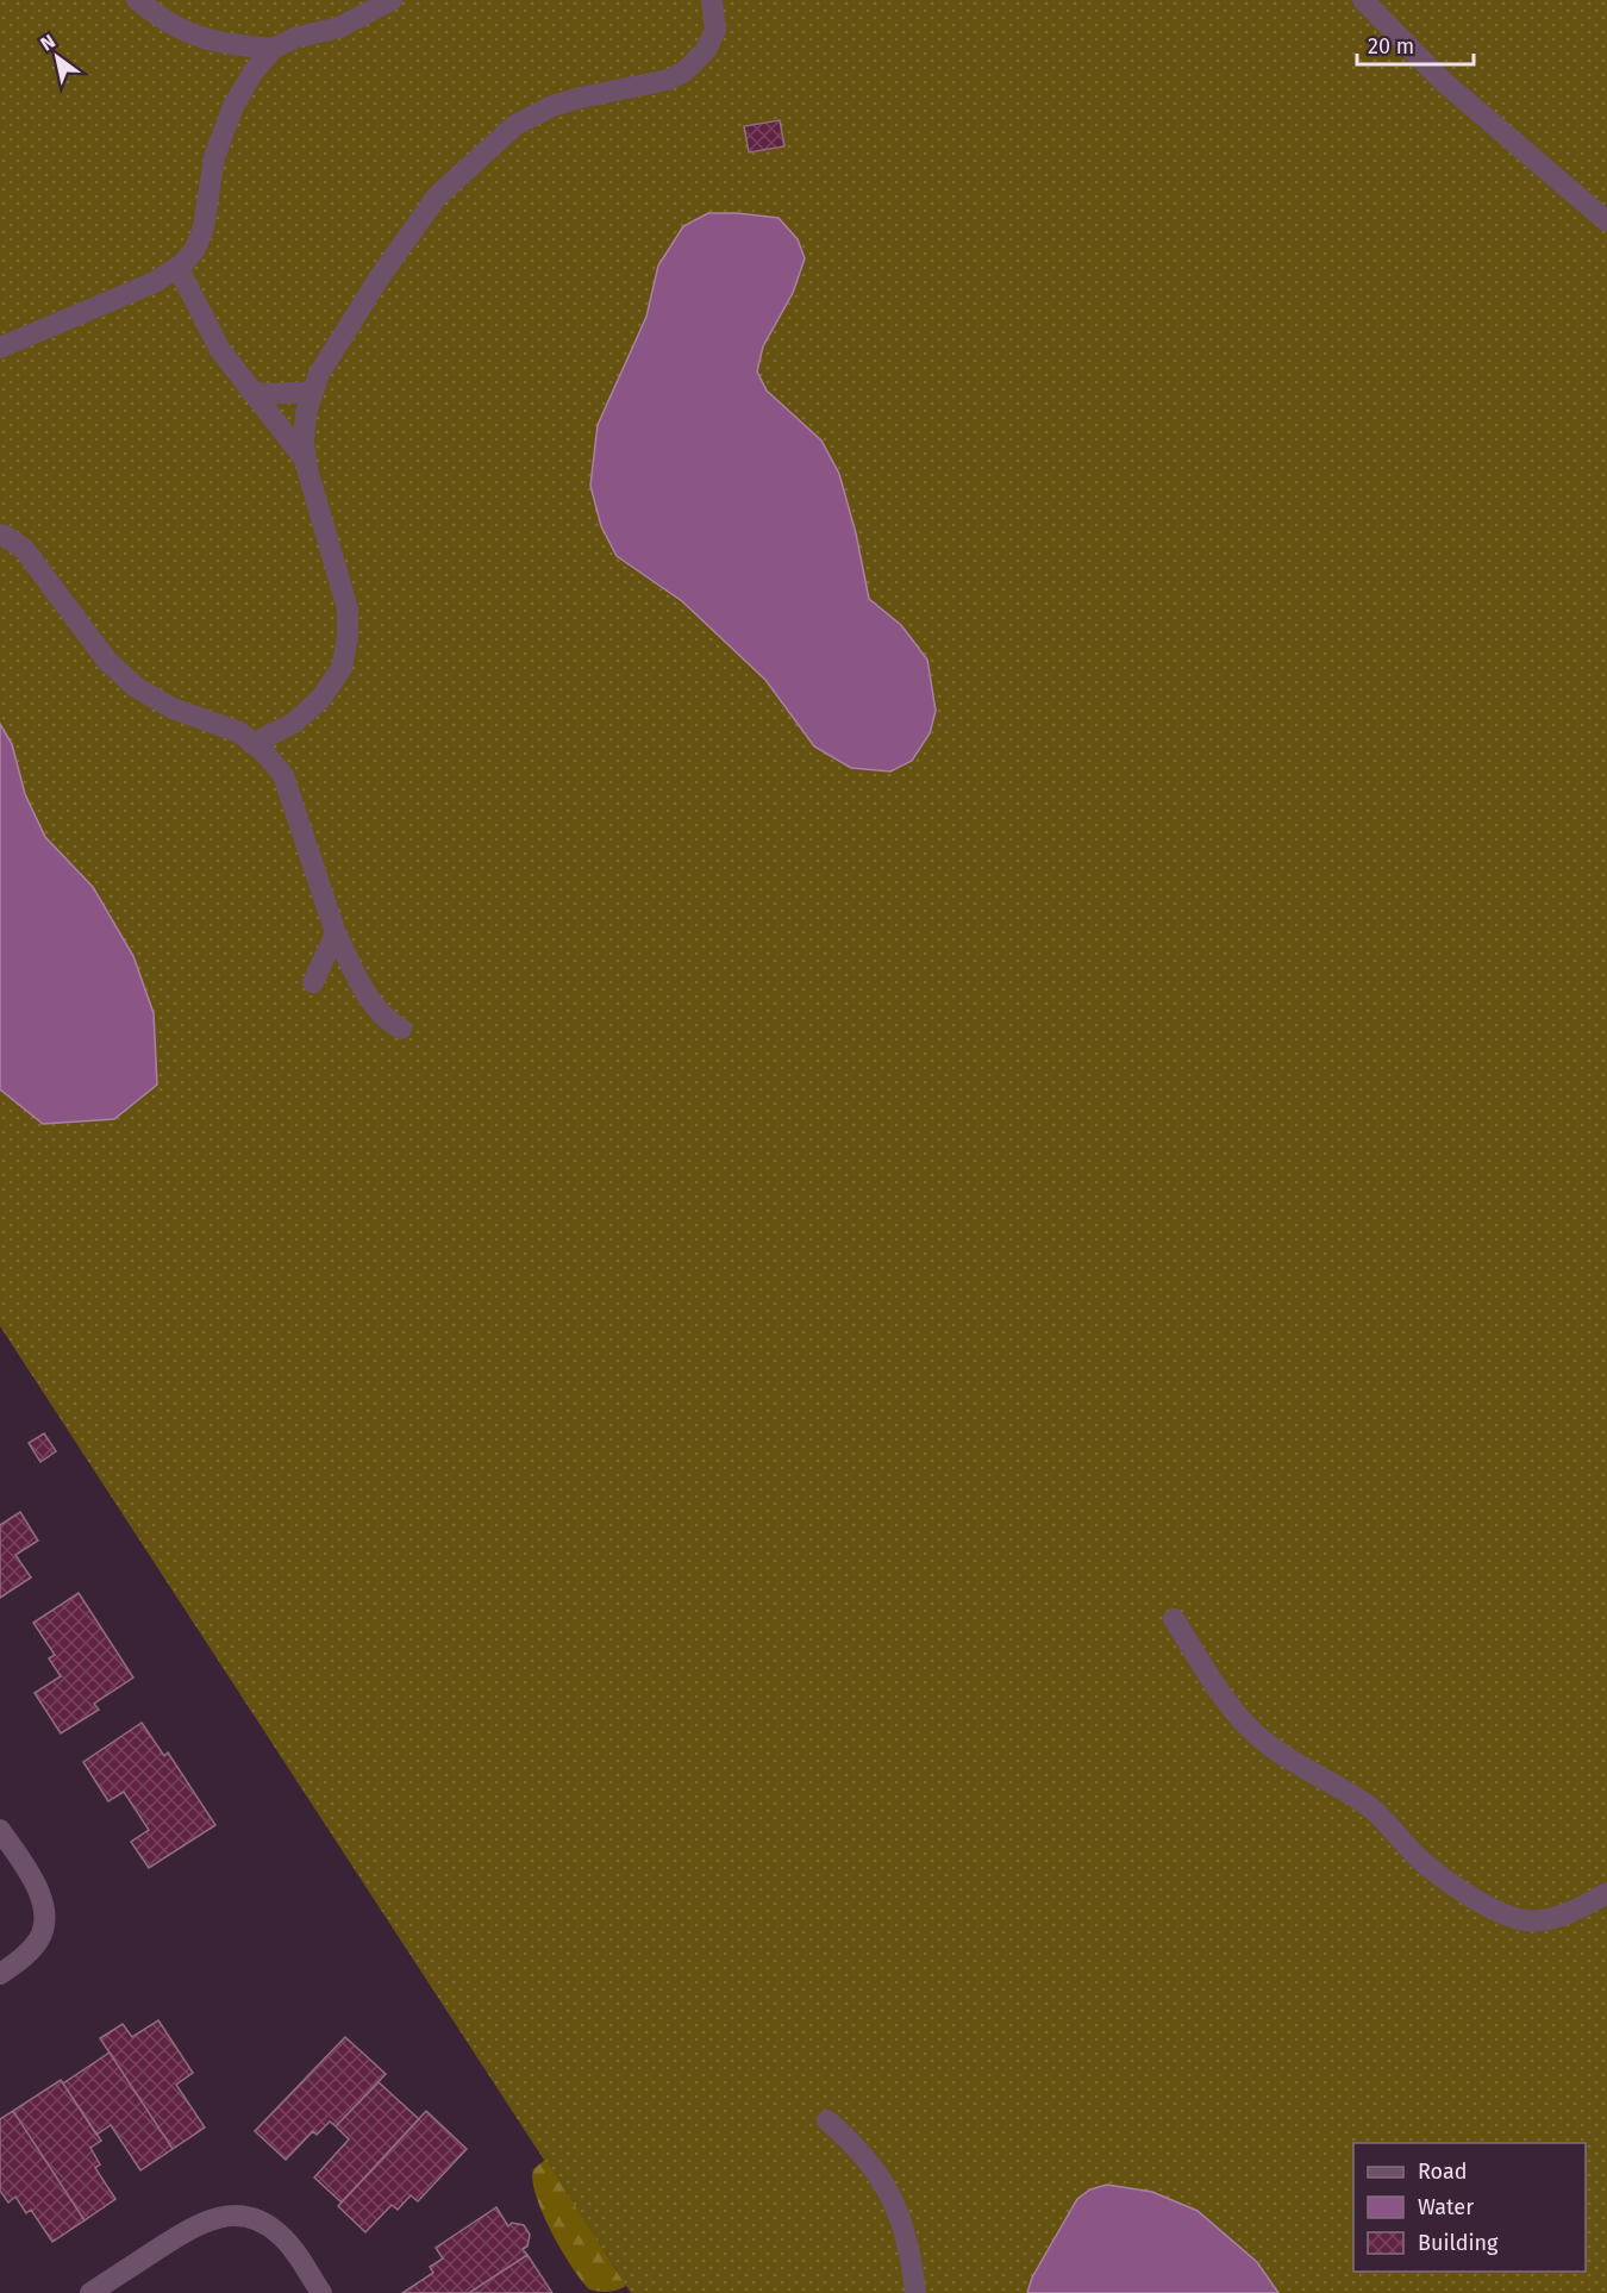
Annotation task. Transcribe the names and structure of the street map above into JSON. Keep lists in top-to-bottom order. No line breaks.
{"legend":["Road","Water","Building"],"scale_bar":"20 m","north":"top left"}
